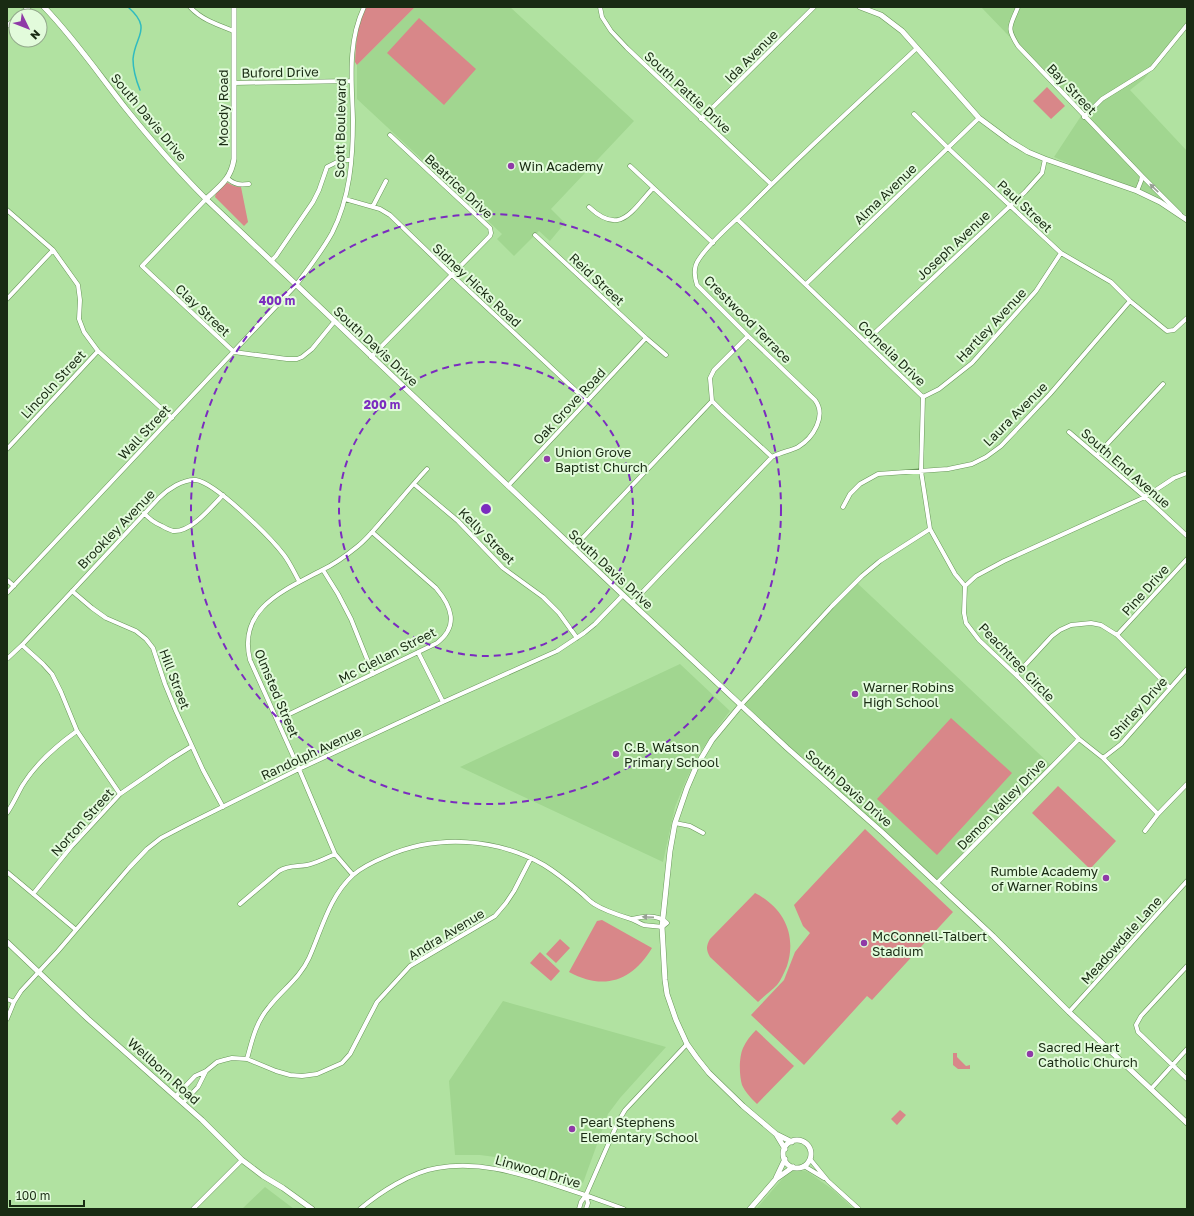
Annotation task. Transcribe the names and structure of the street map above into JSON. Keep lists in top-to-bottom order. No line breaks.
{"streets":{"street":["Ida Avenue","Buford Drive","Bay Street","South Pattie Drive","Moody Road","South Davis Drive","Scott Boulevard","Beatrice Drive","Alma Avenue","Paul Street","Joseph Avenue","Reid Street","Sidney Hicks Road","Clay Street","Crestwood Terrace","Hartley Avenue","Cornelia Drive","Lincoln Street","Oak Grove Road","Laura Avenue","Wall Street","South End Avenue","Brookley Avenue","Kelly Street","Pine Drive","Mc Clellan Street","Peachtree Circle","Hill Street","Olmsted Street","Shirley Drive","Randolph Avenue","Demon Valley Drive","Norton Street","Andra Avenue","Meadowdale Lane","Wellborn Road","Linwood Drive"]},"crossings":[["Ida Avenue","South Pattie Drive"],["Buford Drive","Moody Road"],["Buford Drive","Scott Boulevard"],["South Pattie Drive","Crestwood Terrace"],["Moody Road","South Davis Drive"],["Moody Road","Clay Street"],["South Davis Drive","Scott Boulevard"],["South Davis Drive","Beatrice Drive"],["South Davis Drive","Clay Street"],["South Davis Drive","Crestwood Terrace"],["South Davis Drive","Oak Grove Road"],["South Davis Drive","Wall Street"],["South Davis Drive","Randolph Avenue"],["South Davis Drive","Demon Valley Drive"],["South Davis Drive","Meadowdale Lane"],["Scott Boulevard","Sidney Hicks Road"],["Scott Boulevard","Wall Street"],["Beatrice Drive","Sidney Hicks Road"],["Alma Avenue","Paul Street"],["Alma Avenue","Cornelia Drive"],["Paul Street","Joseph Avenue"],["Paul Street","Hartley Avenue"],["Paul Street","Laura Avenue"],["Joseph Avenue","Cornelia Drive"],["Reid Street","Oak Grove Road"],["Sidney Hicks Road","Oak Grove Road"],["Clay Street","Wall Street"],["Crestwood Terrace","Cornelia Drive"],["Hartley Avenue","Cornelia Drive"],["Cornelia Drive","Laura Avenue"],["Cornelia Drive","Peachtree Circle"],["Brookley Avenue","Hill Street"],["Brookley Avenue","Olmsted Street"],["Kelly Street","Olmsted Street"],["Kelly Street","Randolph Avenue"],["Mc Clellan Street","Olmsted Street"],["Peachtree Circle","Shirley Drive"],["Peachtree Circle","Demon Valley Drive"],["Hill Street","Randolph Avenue"],["Hill Street","Norton Street"],["Olmsted Street","Randolph Avenue"],["Randolph Avenue","Wellborn Road"],["Andra Avenue","Wellborn Road"]],"places":["Win Academy","Union Grove Baptist Church","Warner Robins High School","C.B. Watson Primary School","Rumble Academy of Warner Robins","McConnell-Talbert Stadium","Sacred Heart Catholic Church","Pearl Stephens Elementary School"],"scale_bar":"100 m","north":"bottom right","rings":["400 m","200 m"]}
